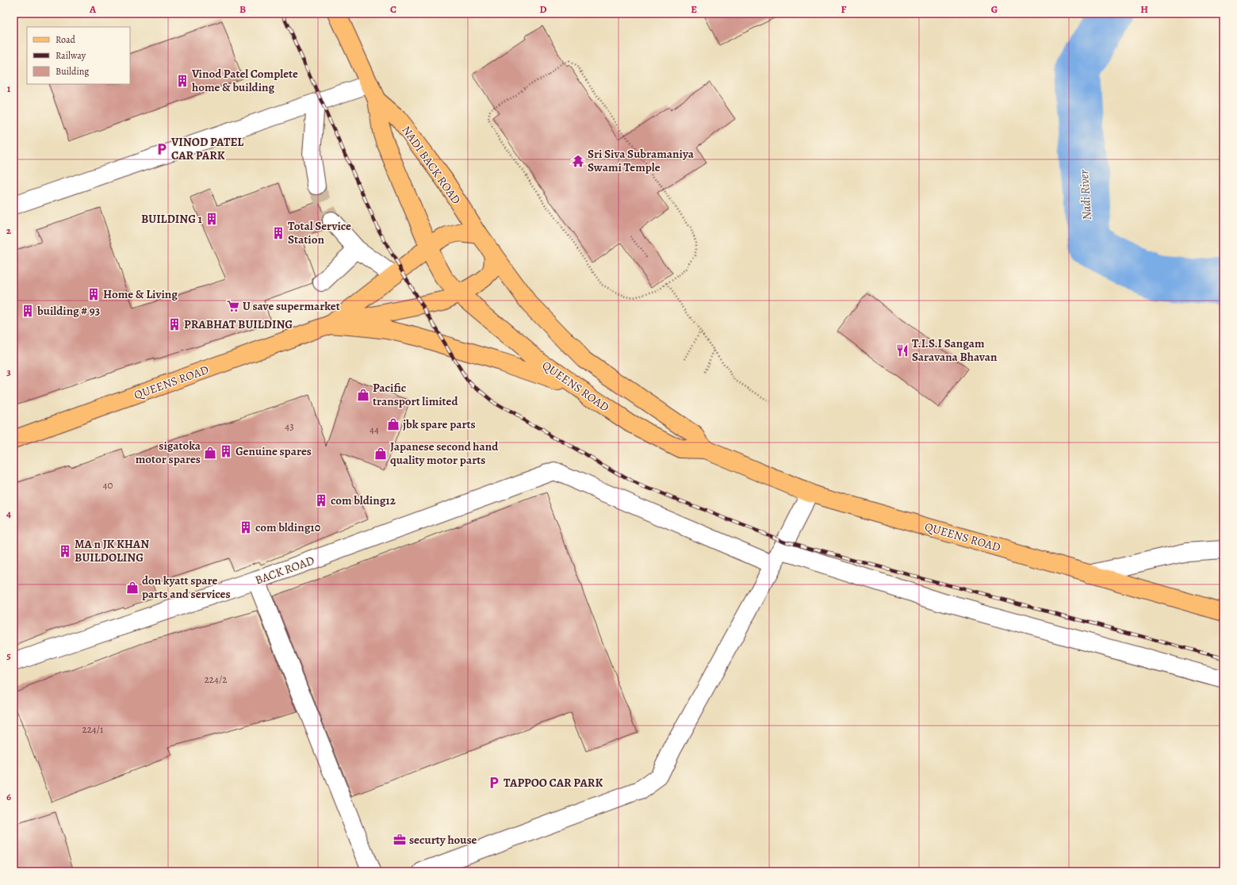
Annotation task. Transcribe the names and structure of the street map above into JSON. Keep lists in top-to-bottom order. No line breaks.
{"streets":{"main road":["NADI BACK ROAD","QUEENS ROAD"],"street":["BACK ROAD"]},"crossings":[["NADI BACK ROAD","QUEENS ROAD"]],"water":["Nadi River"],"places":{"building":["Vinod Patel Complete home & building","BUILDING 1","Total Service Station","Home & Living","building # 93","PRABHAT BUILDING","Genuine spares","com blding12","com blding10","MA n JK KHAN BUILDOLING"],"parking":["VINOD PATEL CAR PARK","TAPPOO CAR PARK"],"temple":["Sri Siva Subramaniya Swami Temple"],"supermarket":["U save supermarket"],"restaurant":["T.I.S.I Sangam Saravana Bhavan"],"shop":["Pacific transport limited","jbk spare parts","sigatoka motor spares","Japanese second hand quality motor parts","don kyatt spare parts and services"],"office":["securty house"]},"house_numbers":["43","44","40","224/2","224/1"],"legend":["Road","Railway","Building"],"grid":{"columns":["A","B","C","D","E","F","G","H"],"rows":["1","2","3","4","5","6"]}}
